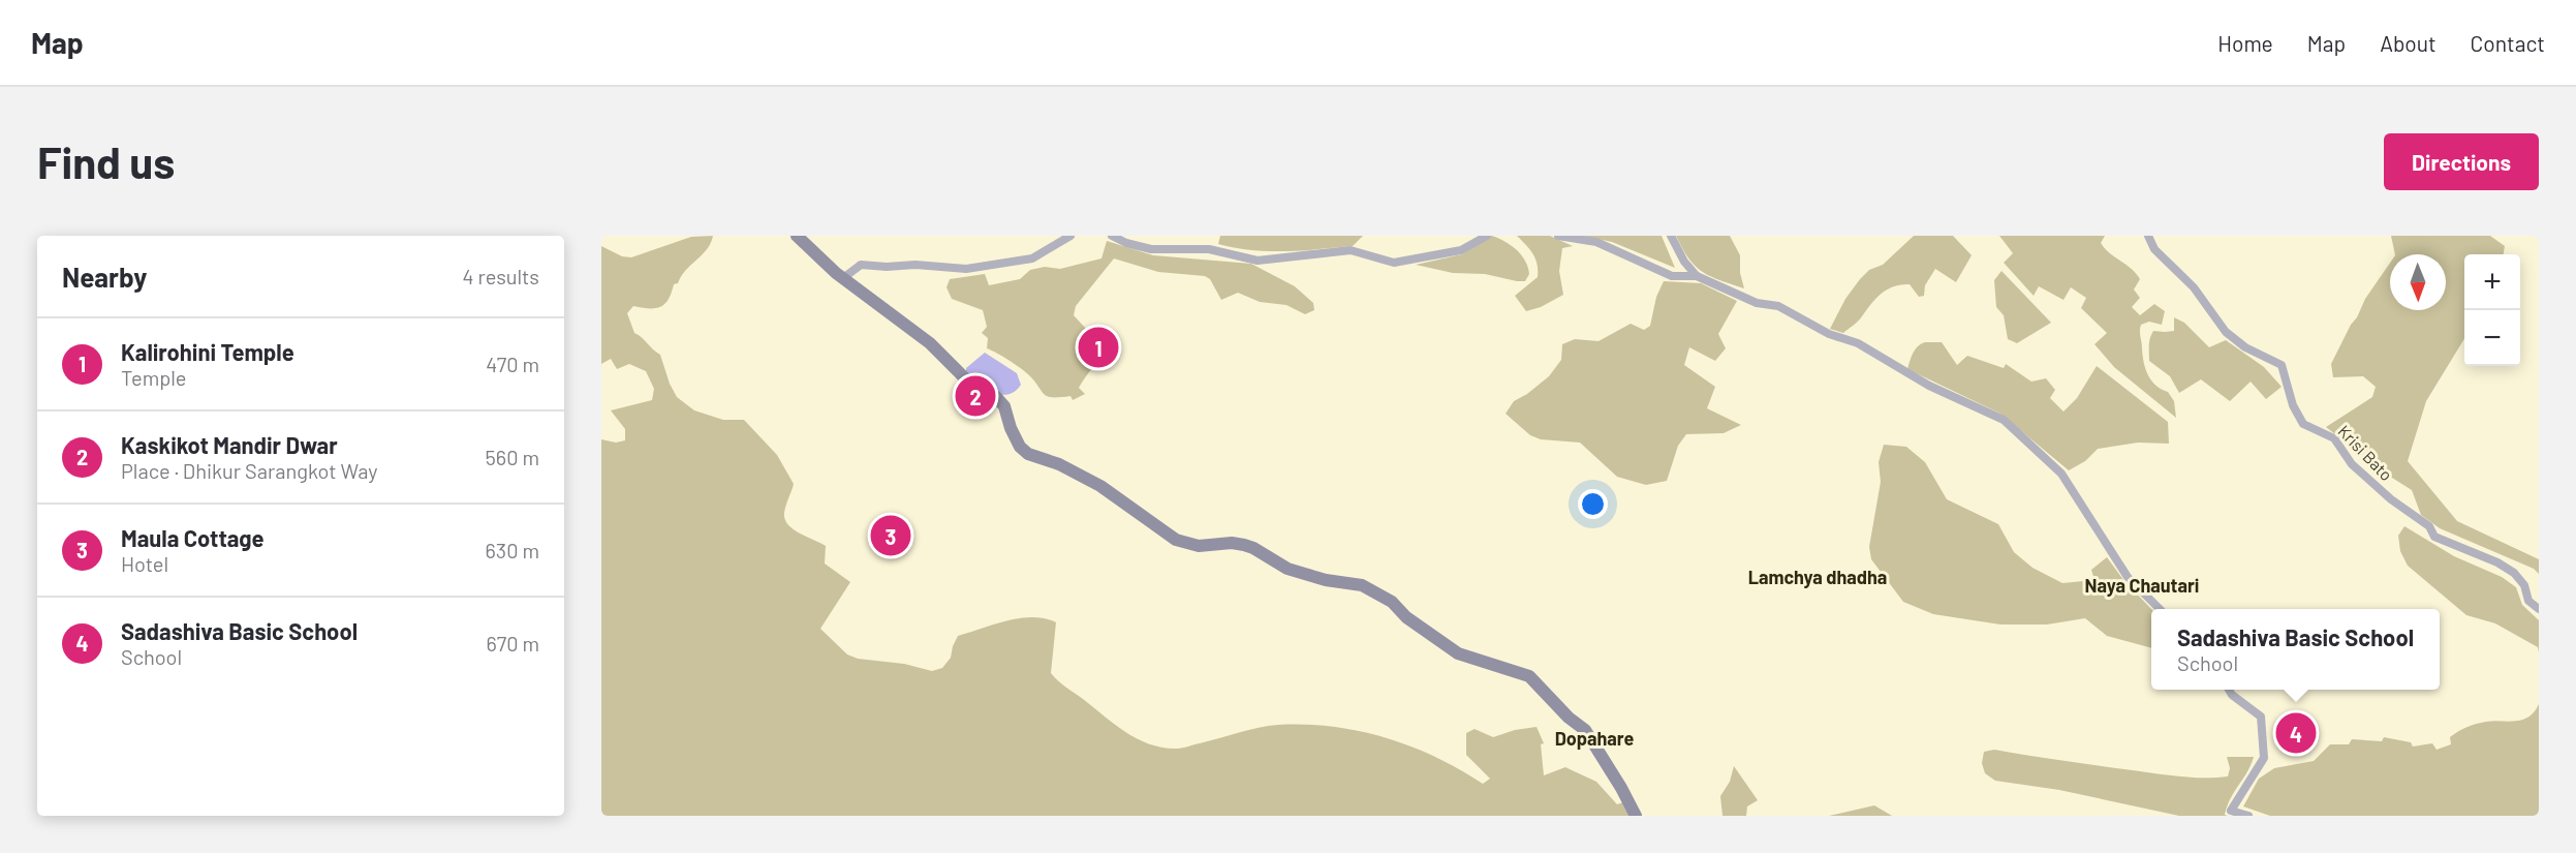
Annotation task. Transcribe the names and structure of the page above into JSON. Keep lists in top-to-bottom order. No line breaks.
{"streets":{"street":["Krisi Bato"]},"districts":["Lamchya dhadha","Naya Chautari","Dopahare"],"north":"bottom","page":{"header":"Map","nav":["Home","Map","About","Contact"],"buttons":"Directions","title":"Find us","heading":["Nearby","4 results"],"map_buttons":["+","−"],"list":[{"mark":"1","name":"Kalirohini Temple","note":"Temple","value":"470 m"},{"mark":"2","name":"Kaskikot Mandir Dwar","note":"Place · Dhikur Sarangkot Way","value":"560 m"},{"mark":"3","name":"Maula Cottage","note":"Hotel","value":"630 m"},{"mark":"4","name":"Sadashiva Basic School","note":"School","value":"670 m"}],"pins":["1","2","3","4"],"popup":["Sadashiva Basic School","School"]}}
